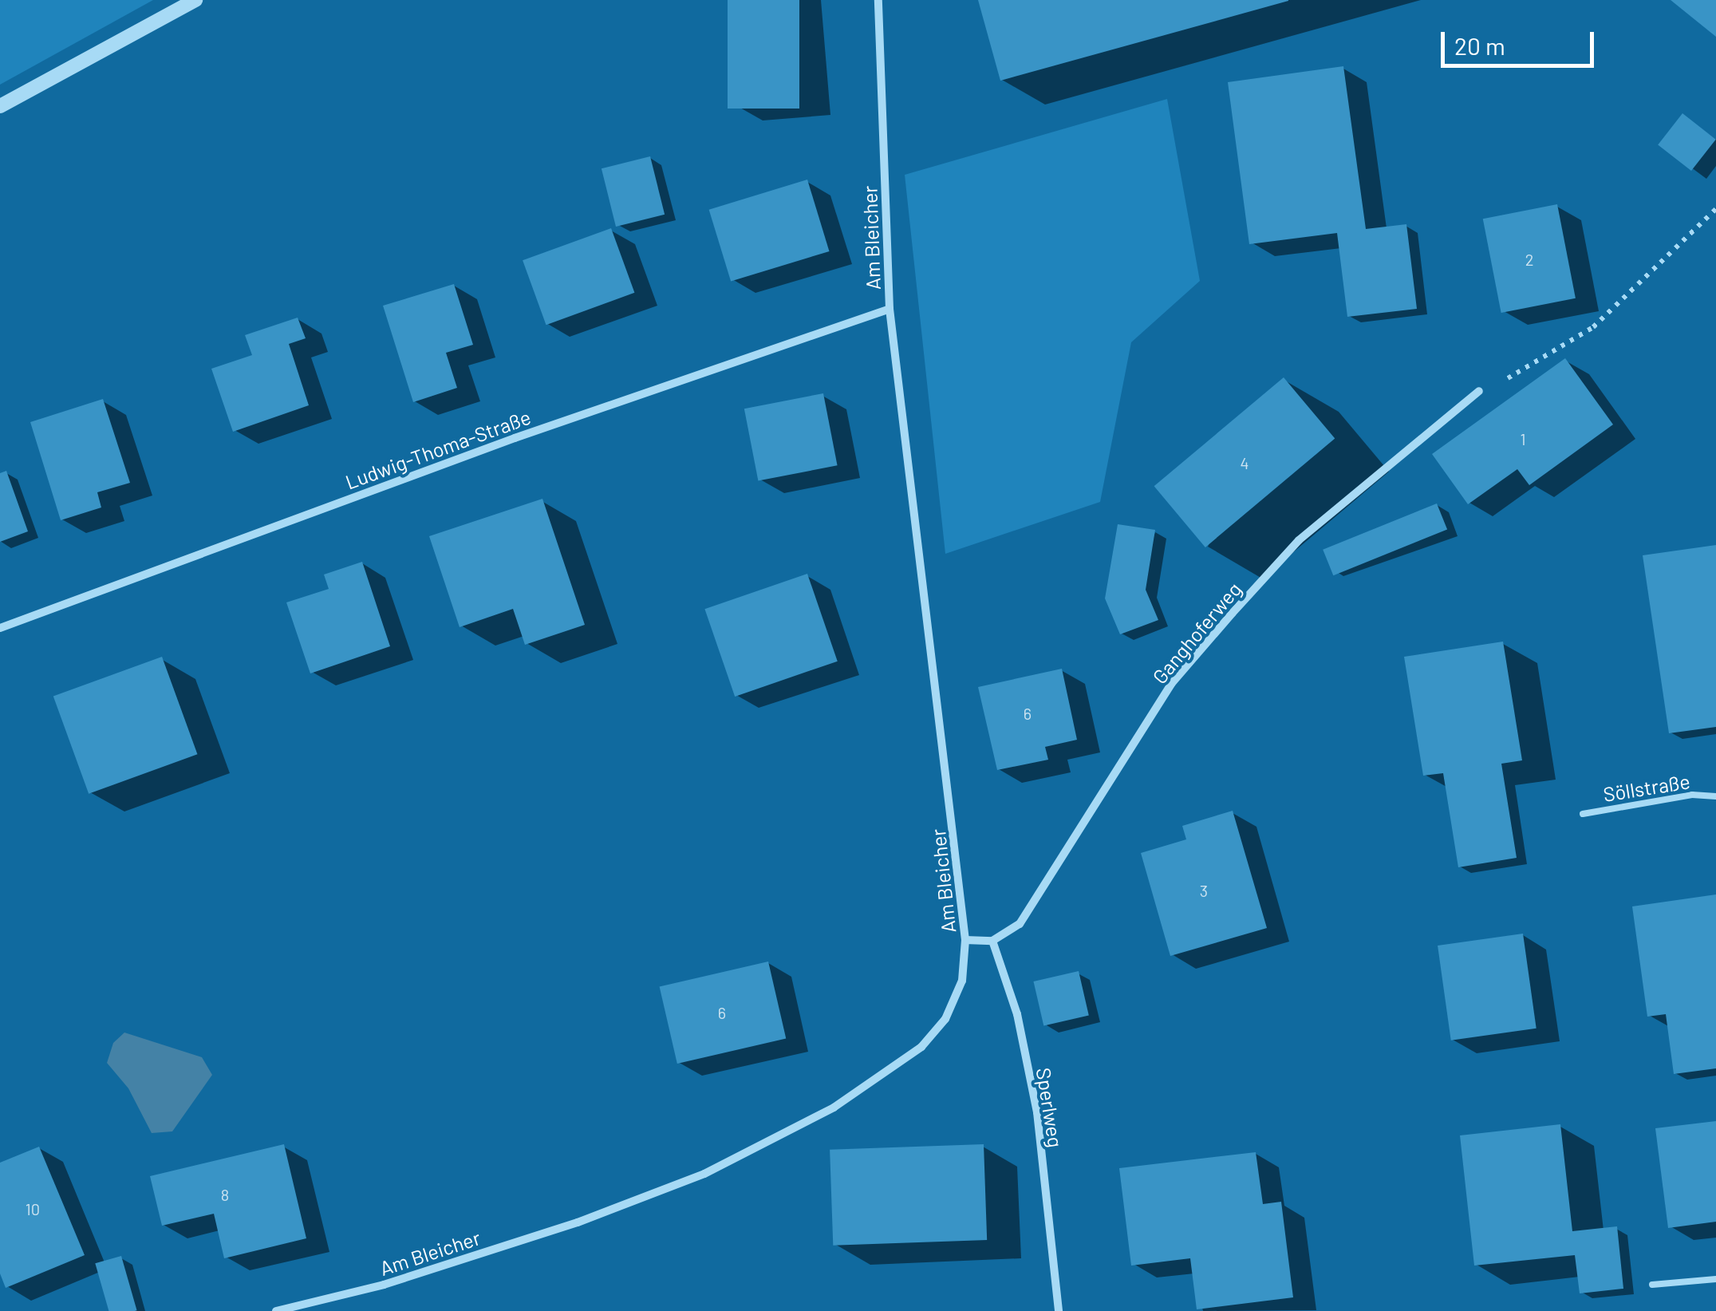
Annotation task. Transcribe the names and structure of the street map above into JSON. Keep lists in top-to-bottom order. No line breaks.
{"streets":{"street":["Am Bleicher","Ludwig-Thoma-Straße","Ganghoferweg","Sperlweg"],"lane":["Söllstraße"]},"crossings":[["Am Bleicher","Ludwig-Thoma-Straße"],["Ganghoferweg","Sperlweg"]],"house_numbers":["2","1","4","6","3","6","8","10"],"scale_bar":"20 m"}
